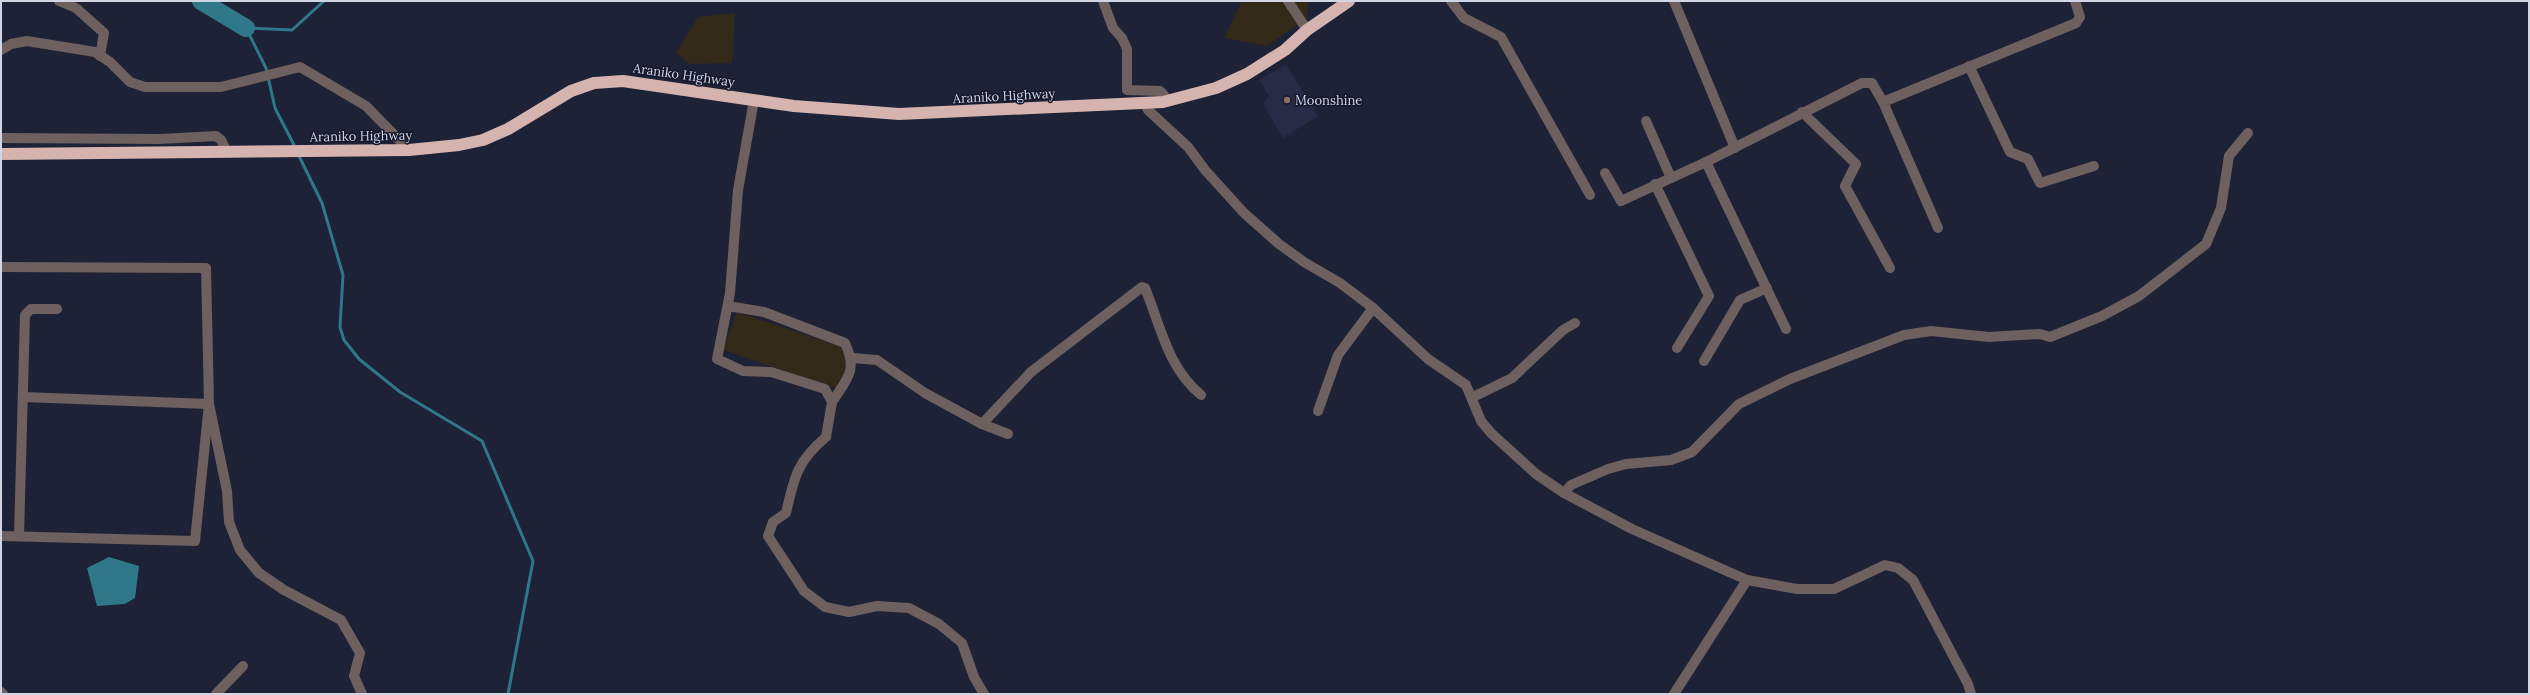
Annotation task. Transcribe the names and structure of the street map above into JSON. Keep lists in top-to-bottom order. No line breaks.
{"streets":{"highway":["Araniko Highway"]},"places":["Moonshine"]}
